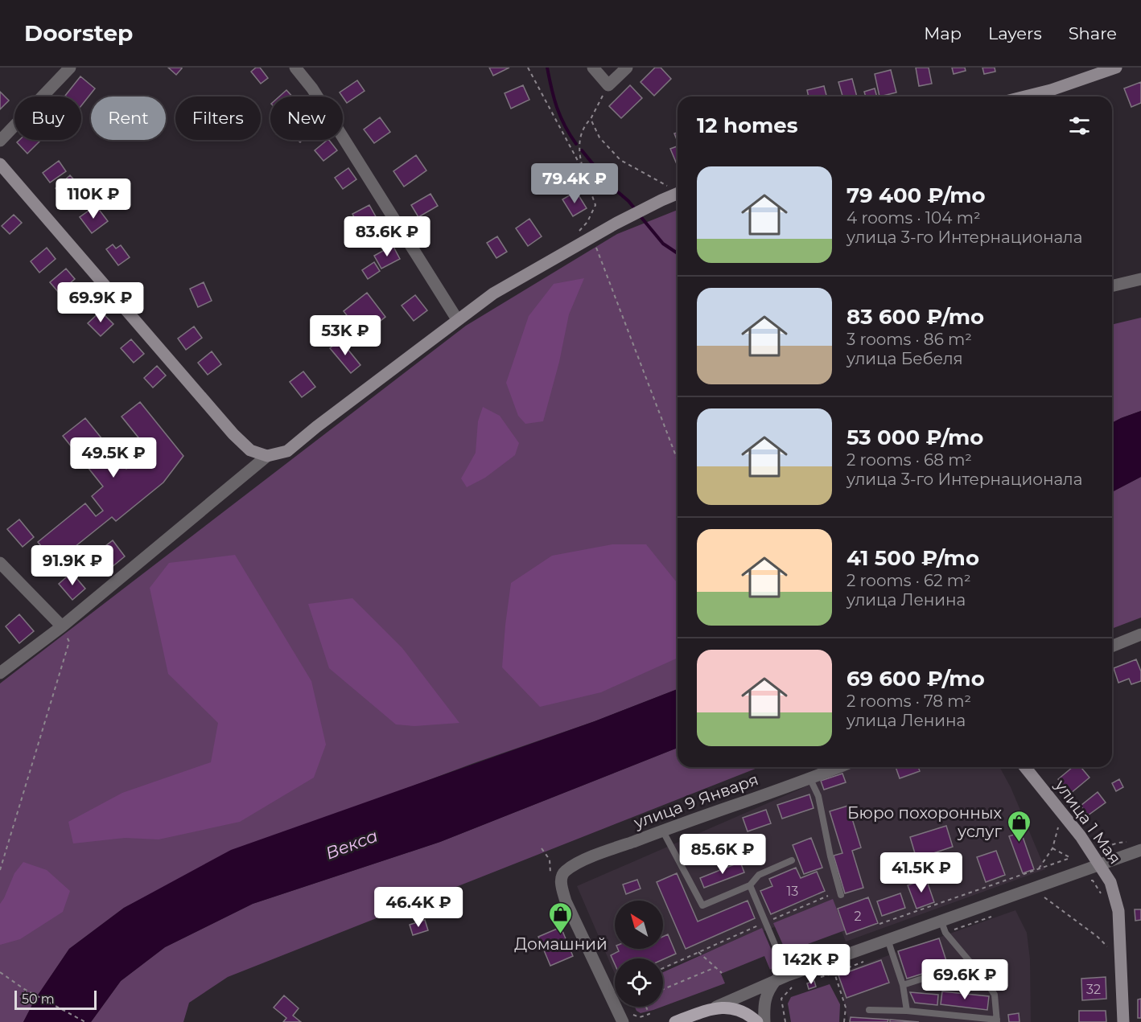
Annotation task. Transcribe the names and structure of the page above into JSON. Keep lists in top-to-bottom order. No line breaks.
{"streets":{"street":["улица 9 Января","улица 1 Мая"]},"water":["Векса"],"places":{"shop":["Бюро похоронных услуг","Домашний"]},"house_numbers":["13","2","32"],"scale_bar":"50 m","north":"top left","page":{"header":"Doorstep","nav":["Map","Layers","Share"],"chip":["Buy","Rent","Filters","New"],"heading":"12 homes","list":[{"name":"79 400 ₽/mo","note":"4 rooms · 104 m² · улица 3-го Интернационала"},{"name":"83 600 ₽/mo","note":"3 rooms · 86 m² · улица Бебеля"},{"name":"53 000 ₽/mo","note":"2 rooms · 68 m² · улица 3-го Интернационала"},{"name":"41 500 ₽/mo","note":"2 rooms · 62 m² · улица Ленина"},{"name":"69 600 ₽/mo","note":"2 rooms · 78 m² · улица Ленина"}],"price":["79.4K ₽","110K ₽","83.6K ₽","69.9K ₽","53K ₽","49.5K ₽","91.9K ₽","85.6K ₽","41.5K ₽","46.4K ₽","142K ₽","69.6K ₽"],"scale":"50 m"}}
